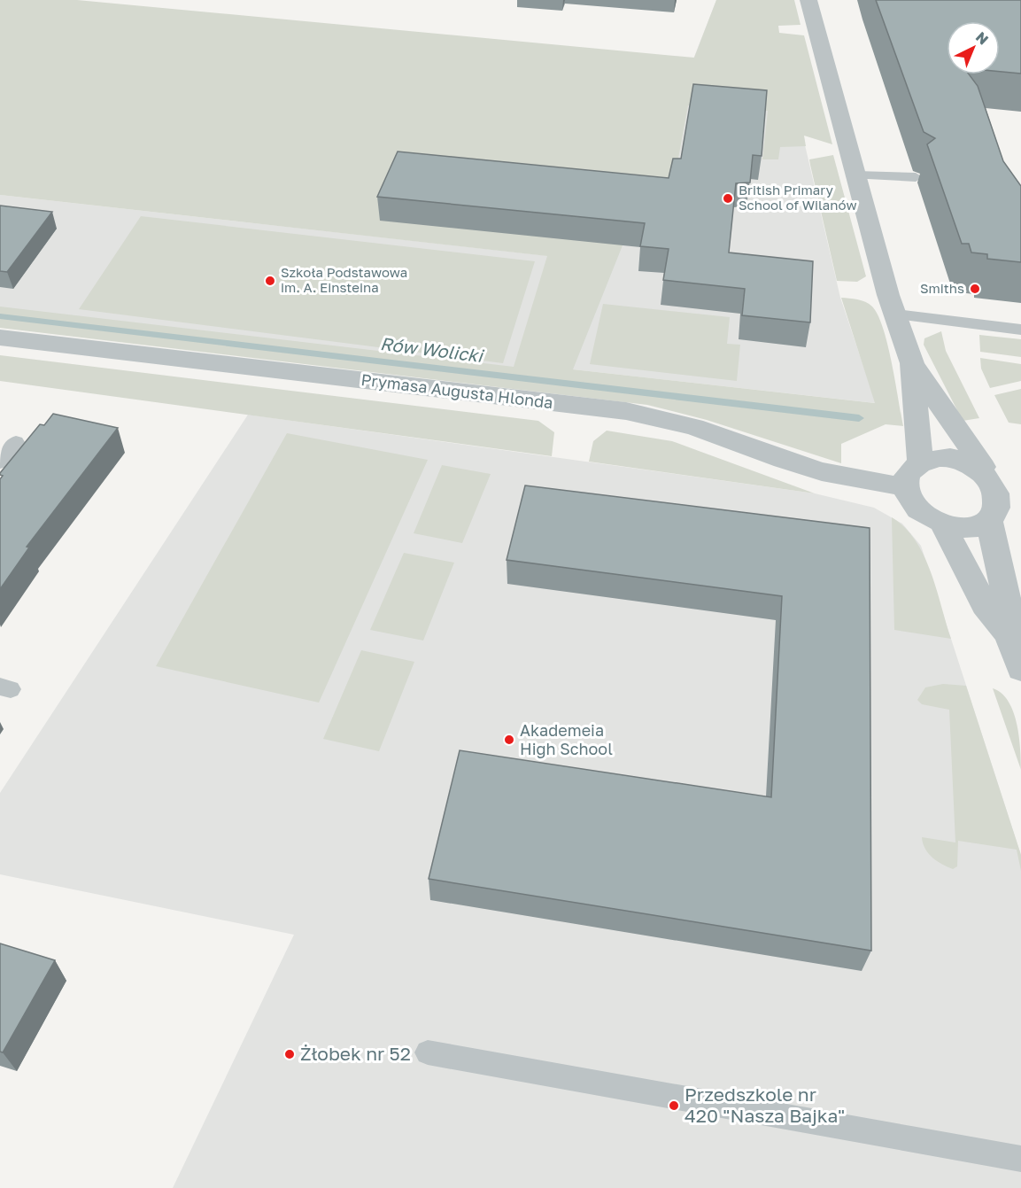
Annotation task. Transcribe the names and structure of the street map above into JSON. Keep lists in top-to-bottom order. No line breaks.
{"streets":{"street":["Prymasa Augusta Hlonda"]},"water":["Rów Wolicki"],"places":["British Primary School of Wilanów","Szkoła Podstawowa im. A. Einsteina","Smiths","Akademeia High School","Żłobek nr 52","Przedszkole nr 420 \"Nasza Bajka\""],"north":"top right"}
